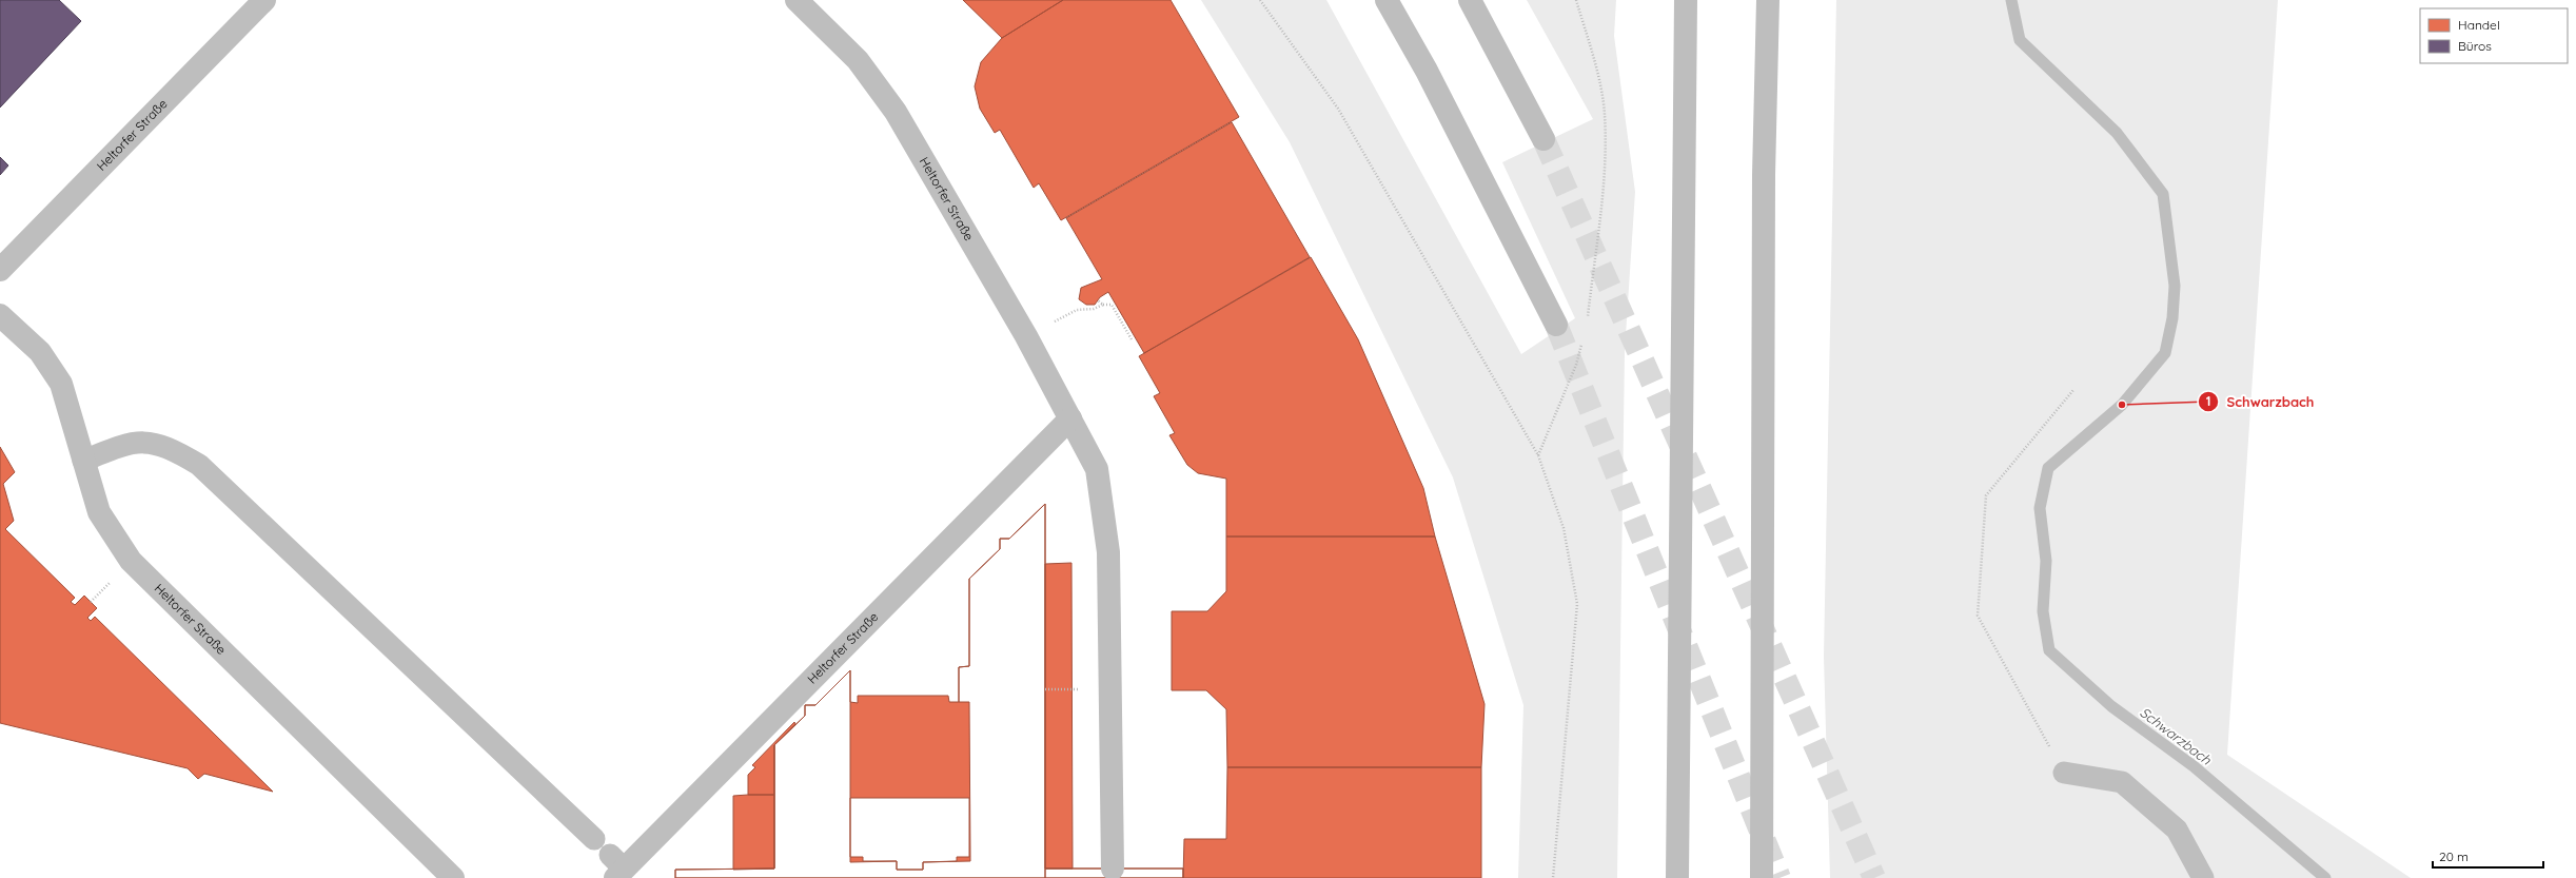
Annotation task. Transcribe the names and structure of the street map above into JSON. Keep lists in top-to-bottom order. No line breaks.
{"streets":{"main road":["Heltorfer Straße"]},"water":["Schwarzbach"],"places":["Schwarzbach"],"legend":["Handel","Büros"],"scale_bar":"20 m"}
